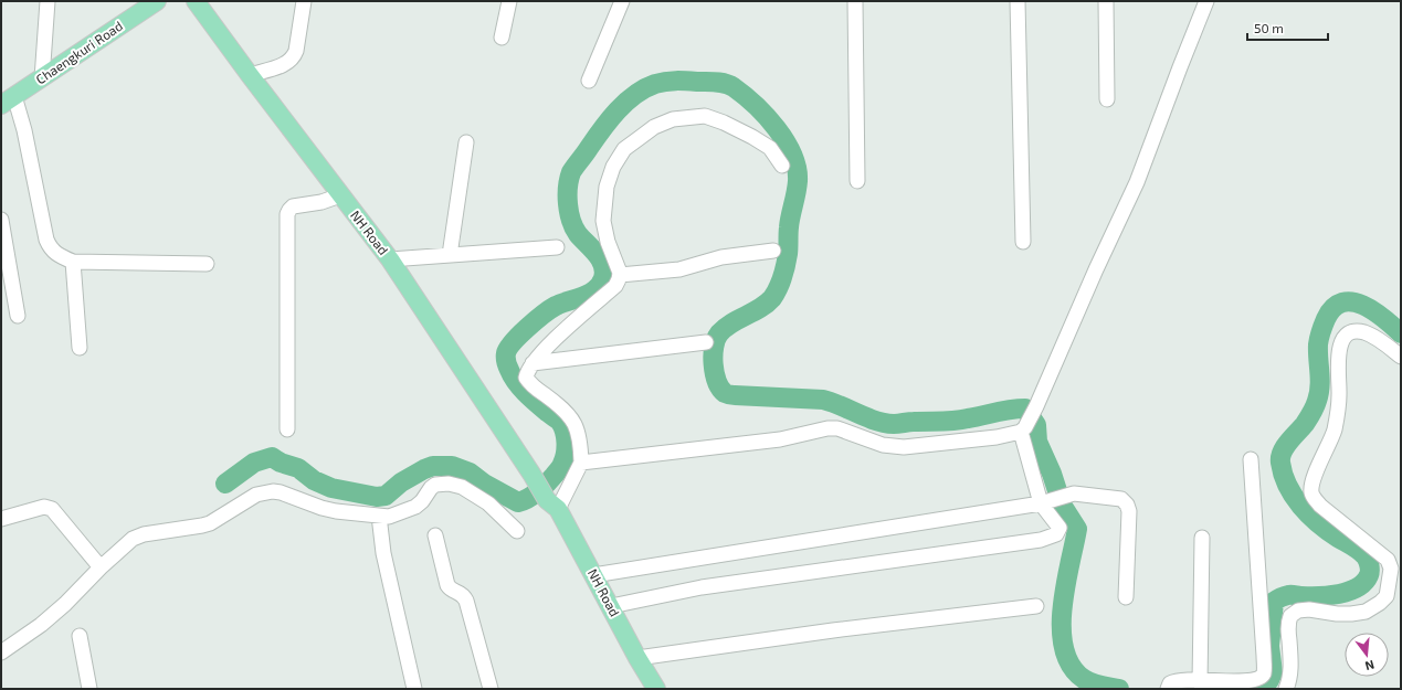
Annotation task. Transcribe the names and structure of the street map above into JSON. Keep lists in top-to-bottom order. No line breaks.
{"streets":{"main road":["Chaengkuri Road","NH Road"]},"scale_bar":"50 m","north":"bottom"}
